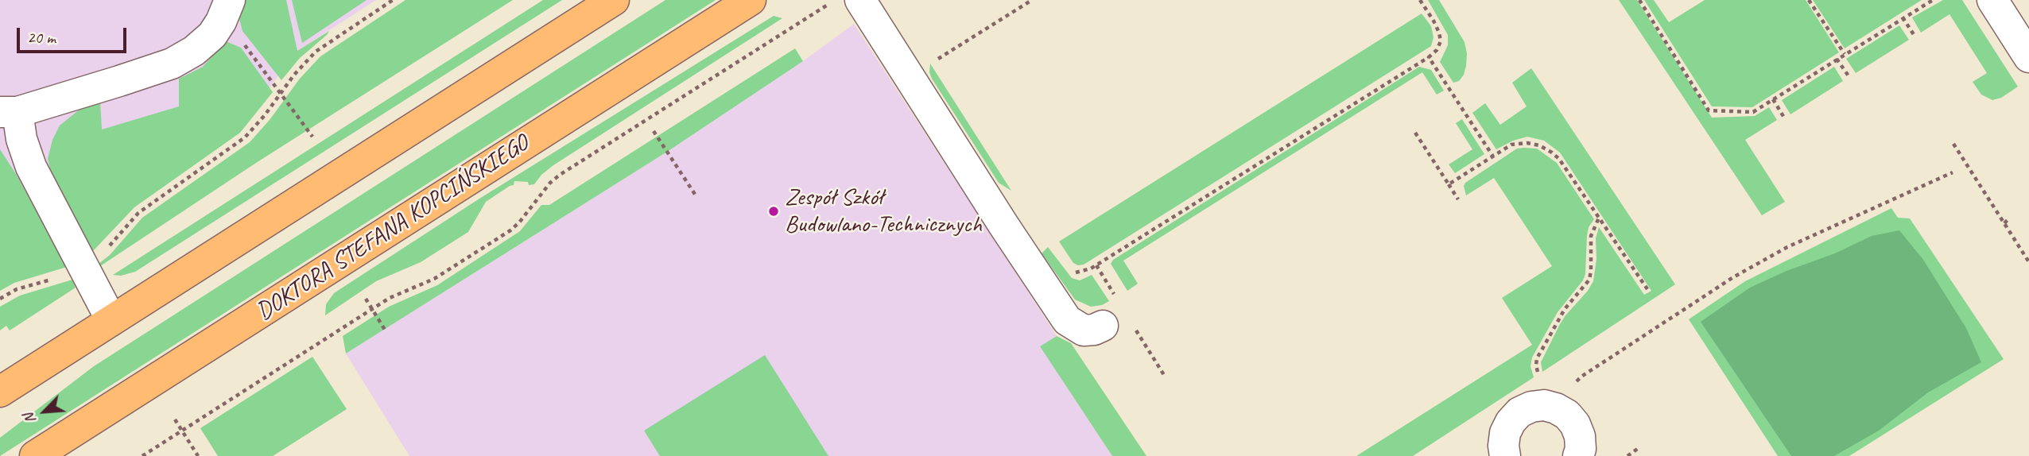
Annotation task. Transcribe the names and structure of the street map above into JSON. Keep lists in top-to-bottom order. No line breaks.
{"streets":{"main road":["DOKTORA STEFANA KOPCIŃSKIEGO"]},"places":["Zespół Szkół Budowlano-Technicznych"],"scale_bar":"20 m","north":"bottom left"}
